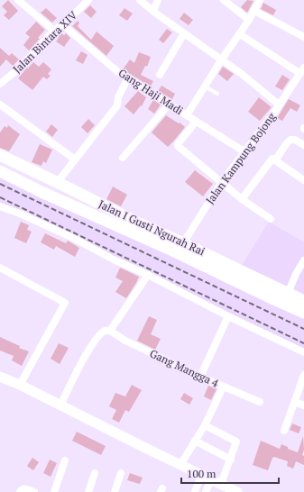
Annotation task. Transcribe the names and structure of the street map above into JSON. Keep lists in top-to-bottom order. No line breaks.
{"streets":{"main road":["Jalan I Gusti Ngurah Rai"],"street":["Jalan Bintara XIV","Gang Haji Madi","Jalan Kampung Bojong","Gang Mangga 4"]},"crossings":[["Jalan Bintara XIV","Gang Haji Madi"],["Gang Haji Madi","Jalan Kampung Bojong"],["Jalan Kampung Bojong","Jalan I Gusti Ngurah Rai"]],"scale_bar":"100 m"}
